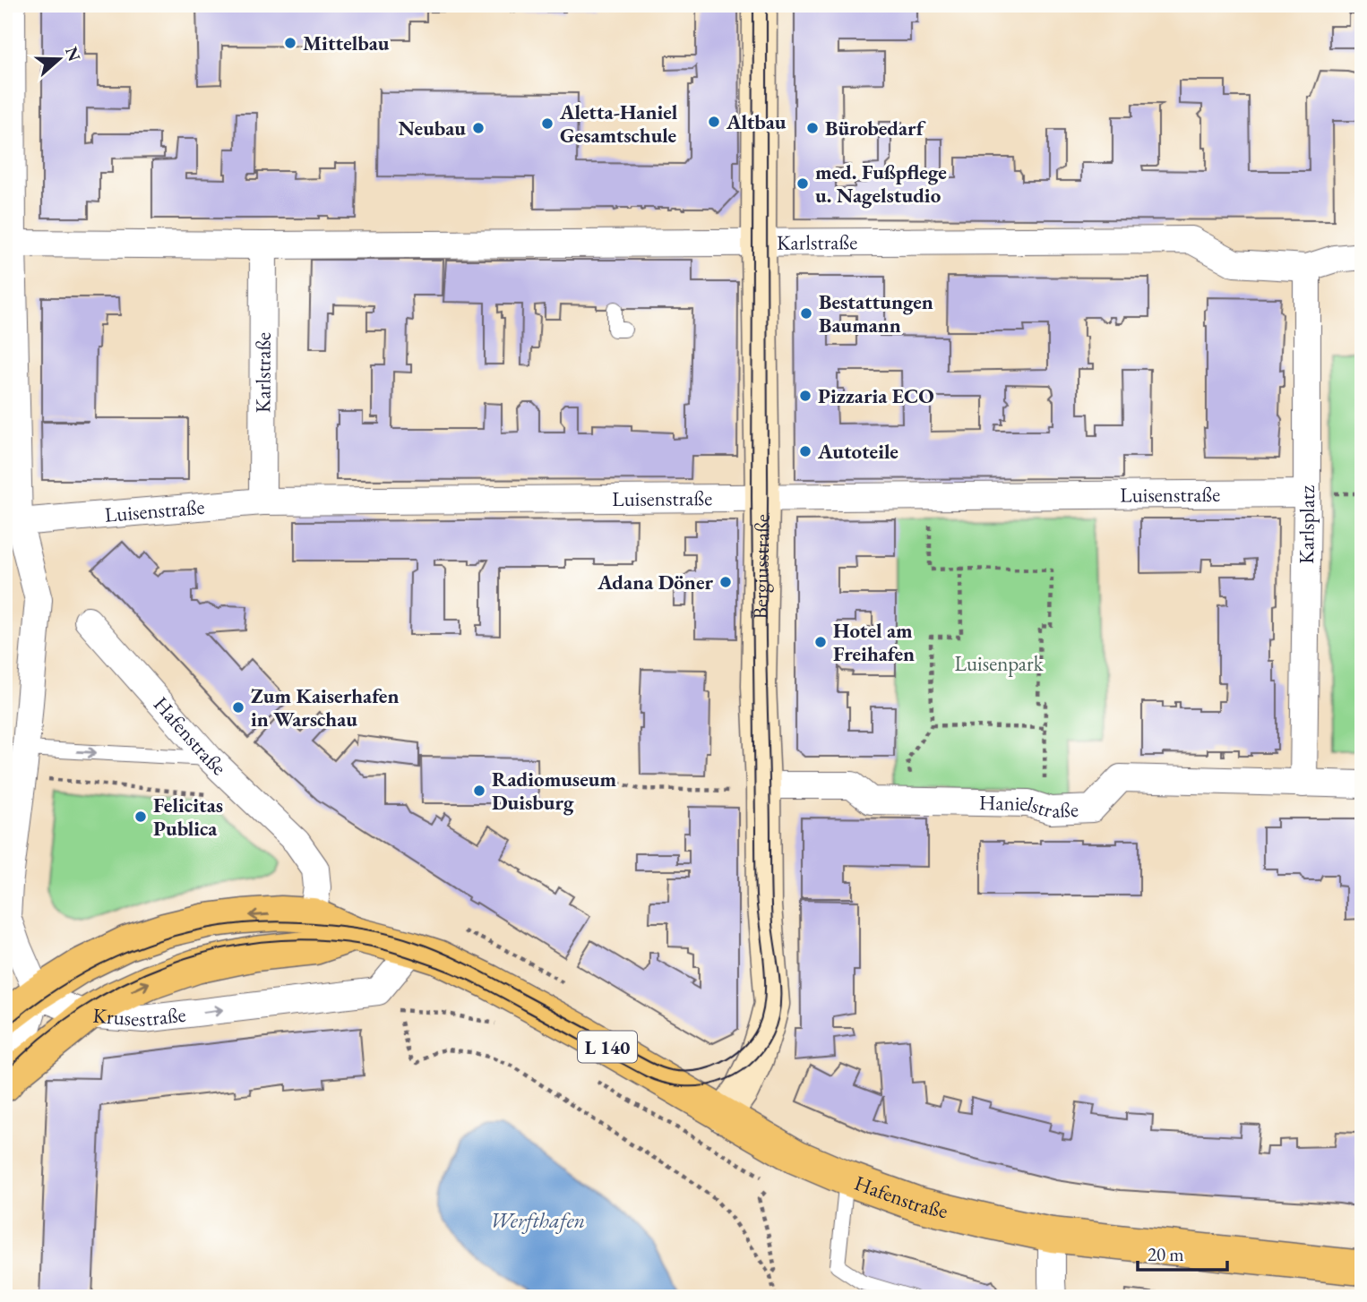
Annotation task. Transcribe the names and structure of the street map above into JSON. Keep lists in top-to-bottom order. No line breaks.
{"streets":{"main road":["Hafenstraße","Krusestraße","L 140"],"street":["Karlstraße","Luisenstraße","Karlsplatz","Bergiusstraße","Hanielstraße"]},"crossings":[["Karlstraße","Luisenstraße"],["Karlstraße","Karlsplatz"],["Karlstraße","Bergiusstraße"],["Luisenstraße","Karlsplatz"],["Luisenstraße","Bergiusstraße"],["Karlsplatz","Hanielstraße"],["Bergiusstraße","Hafenstraße"],["Bergiusstraße","Hanielstraße"],["Hafenstraße","Krusestraße"],["Hafenstraße","L 140"],["Krusestraße","L 140"]],"water":["Werfthafen"],"parks":["Luisenpark"],"places":["Mittelbau","Altbau","Aletta-Haniel Gesamtschule","Neubau","Bürobedarf","med. Fußpflege u. Nagelstudio","Bestattungen Baumann","Pizzaria ECO","Autoteile","Adana Döner","Hotel am Freihafen","Zum Kaiserhafen in Warschau","Radiomuseum Duisburg","Felicitas Publica"],"scale_bar":"20 m","north":"right"}
